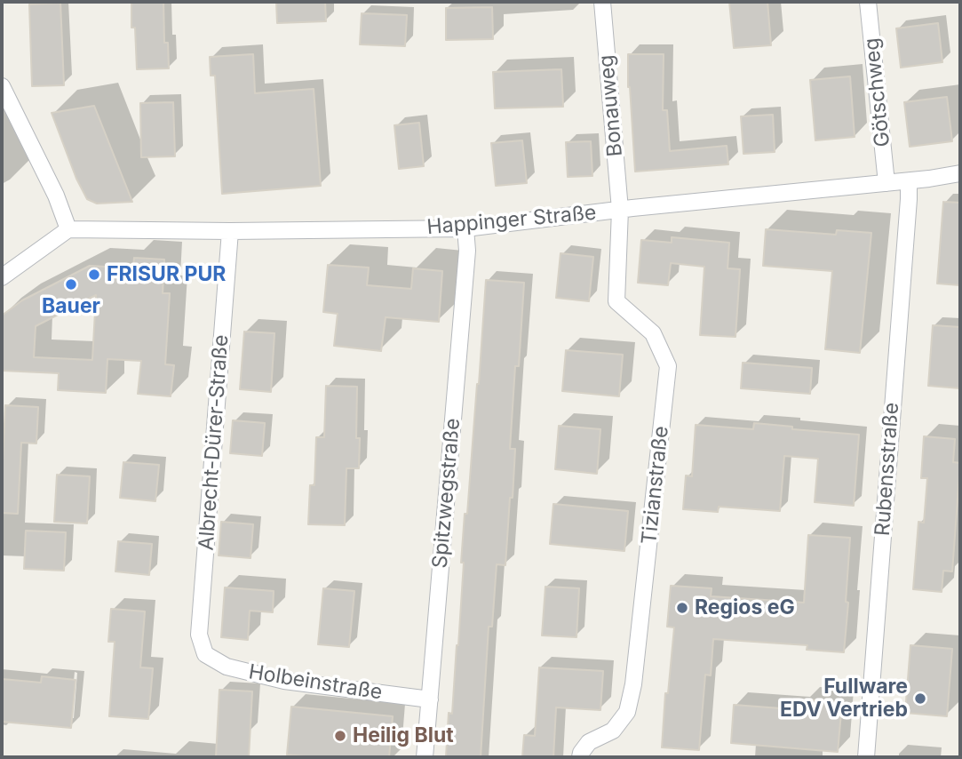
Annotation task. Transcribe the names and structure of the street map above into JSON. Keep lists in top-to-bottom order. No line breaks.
{"streets":{"street":["Götschweg","Bonauweg","Happinger Straße","Albrecht-Dürer-Straße","Rubensstraße","Tizianstraße","Spitzwegstraße","Holbeinstraße"]},"crossings":[["Götschweg","Happinger Straße"],["Bonauweg","Happinger Straße"],["Bonauweg","Tizianstraße"],["Happinger Straße","Albrecht-Dürer-Straße"],["Happinger Straße","Rubensstraße"],["Happinger Straße","Tizianstraße"],["Happinger Straße","Spitzwegstraße"],["Albrecht-Dürer-Straße","Holbeinstraße"],["Spitzwegstraße","Holbeinstraße"]],"places":["FRISUR PUR","Bauer","Regios eG","Fullware EDV Vertrieb","Heilig Blut"]}
